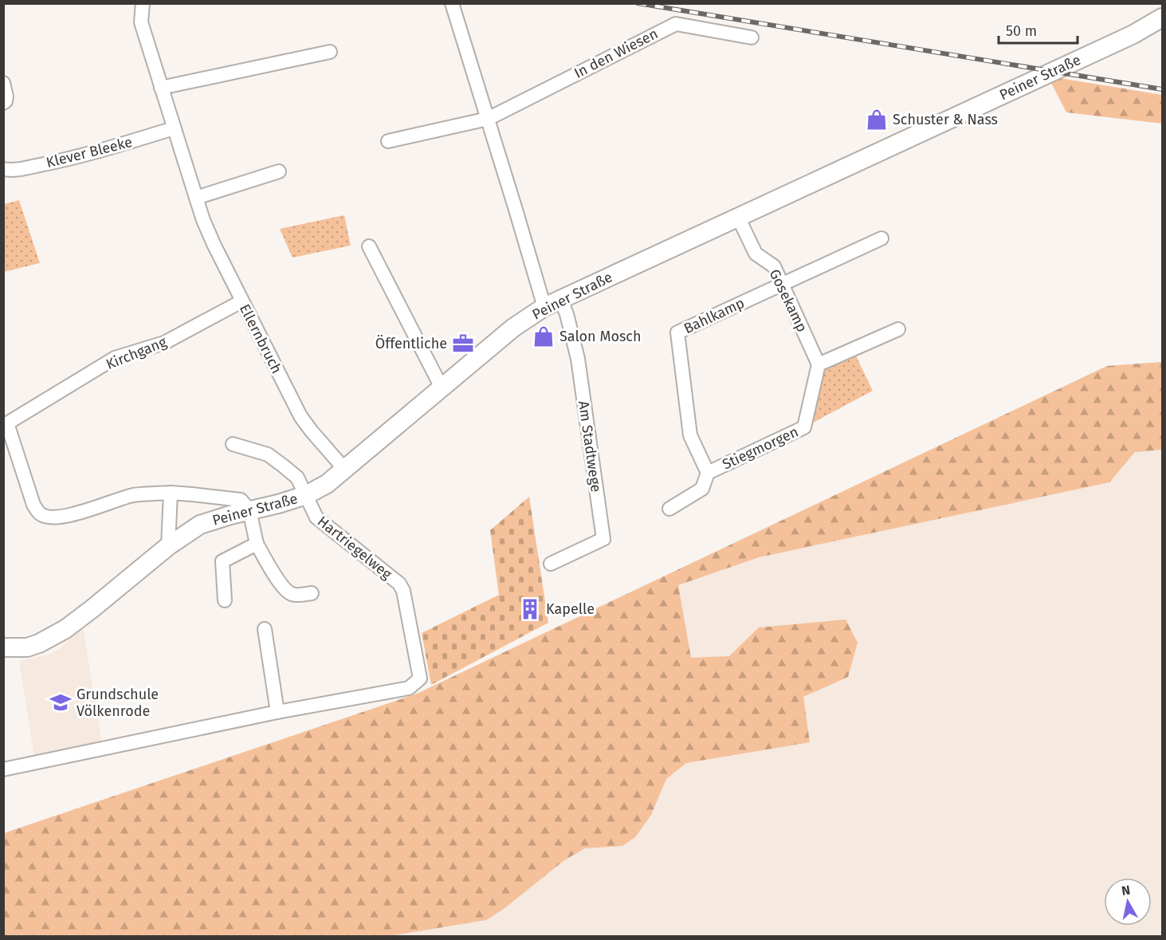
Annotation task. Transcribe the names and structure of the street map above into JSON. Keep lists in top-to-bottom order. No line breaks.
{"streets":{"main road":["Peiner Straße"],"street":["In den Wiesen","Klever Bleeke","Gosekamp","Bahlkamp","Ellernbruch","Kirchgang","Am Stadtwege","Stiegmorgen","Hartriegelweg"]},"crossings":[["Peiner Straße","Gosekamp"],["Peiner Straße","Ellernbruch"],["Peiner Straße","Am Stadtwege"],["Peiner Straße","Hartriegelweg"],["Klever Bleeke","Ellernbruch"],["Gosekamp","Bahlkamp"],["Gosekamp","Stiegmorgen"],["Bahlkamp","Stiegmorgen"],["Ellernbruch","Kirchgang"]],"places":{"shop":["Schuster & Nass","Salon Mosch"],"office":["Öffentliche"],"building":["Kapelle"],"school or university":["Grundschule Völkenrode"]},"scale_bar":"50 m","north":"top"}
